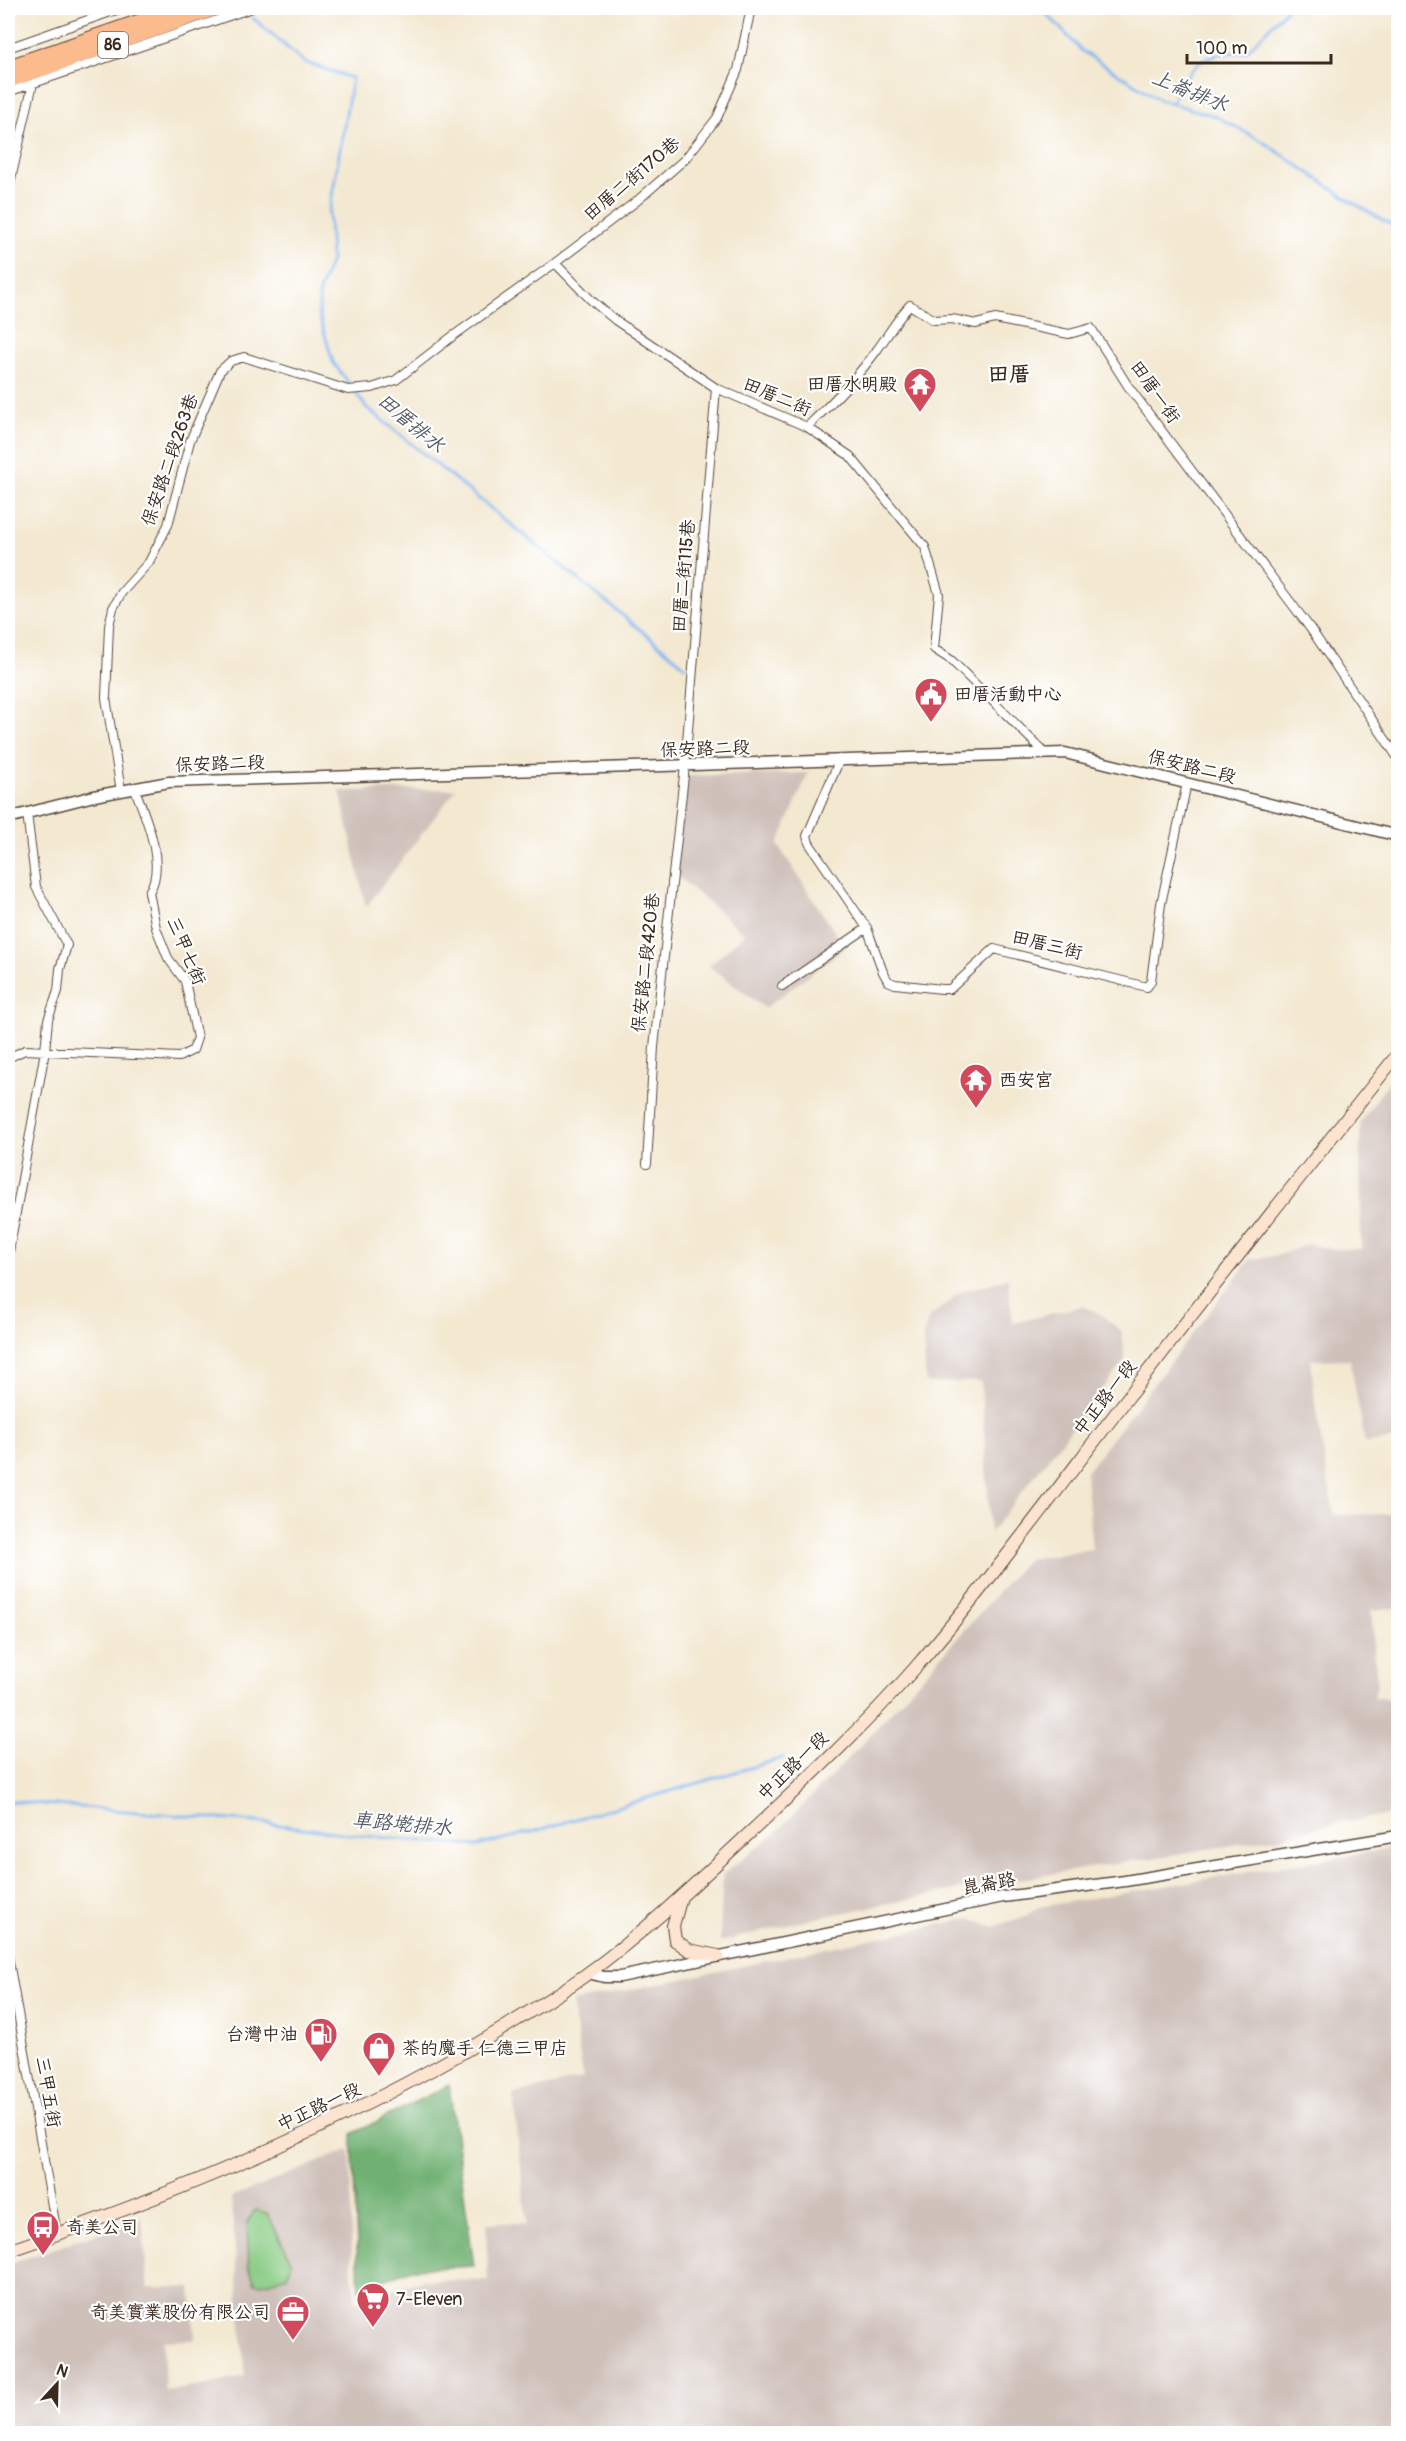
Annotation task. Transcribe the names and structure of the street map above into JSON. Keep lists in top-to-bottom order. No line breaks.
{"streets":{"highway":["86"],"main road":["中正路一段"],"street":["田厝二街170巷","田厝一街","田厝二街","保安路二段263巷","田厝二街115巷","保安路二段","田厝三街","三甲七街","保安路二段420巷","崑崙路","三甲五街"]},"crossings":[["田厝二街170巷","田厝二街"],["田厝二街170巷","保安路二段263巷"],["田厝一街","田厝二街"],["田厝二街","保安路二段263巷"],["田厝二街","田厝二街115巷"],["田厝二街","保安路二段"],["保安路二段263巷","保安路二段"],["田厝二街115巷","保安路二段"],["田厝二街115巷","保安路二段420巷"],["保安路二段","田厝三街"],["保安路二段","三甲七街"],["保安路二段","保安路二段420巷"],["中正路一段","崑崙路"],["中正路一段","三甲五街"]],"districts":["田厝"],"water":["上崙排水","田厝排水","車路墘排水"],"places":{"temple":["田厝水明殿","西安宮"],"public building":["田厝活動中心"],"fuel station":["台灣中油"],"shop":["茶的魔手 仁德三甲店"],"bus stop":["奇美公司"],"supermarket":["7-Eleven"],"office":["奇美實業股份有限公司"]},"scale_bar":"100 m","north":"top"}
